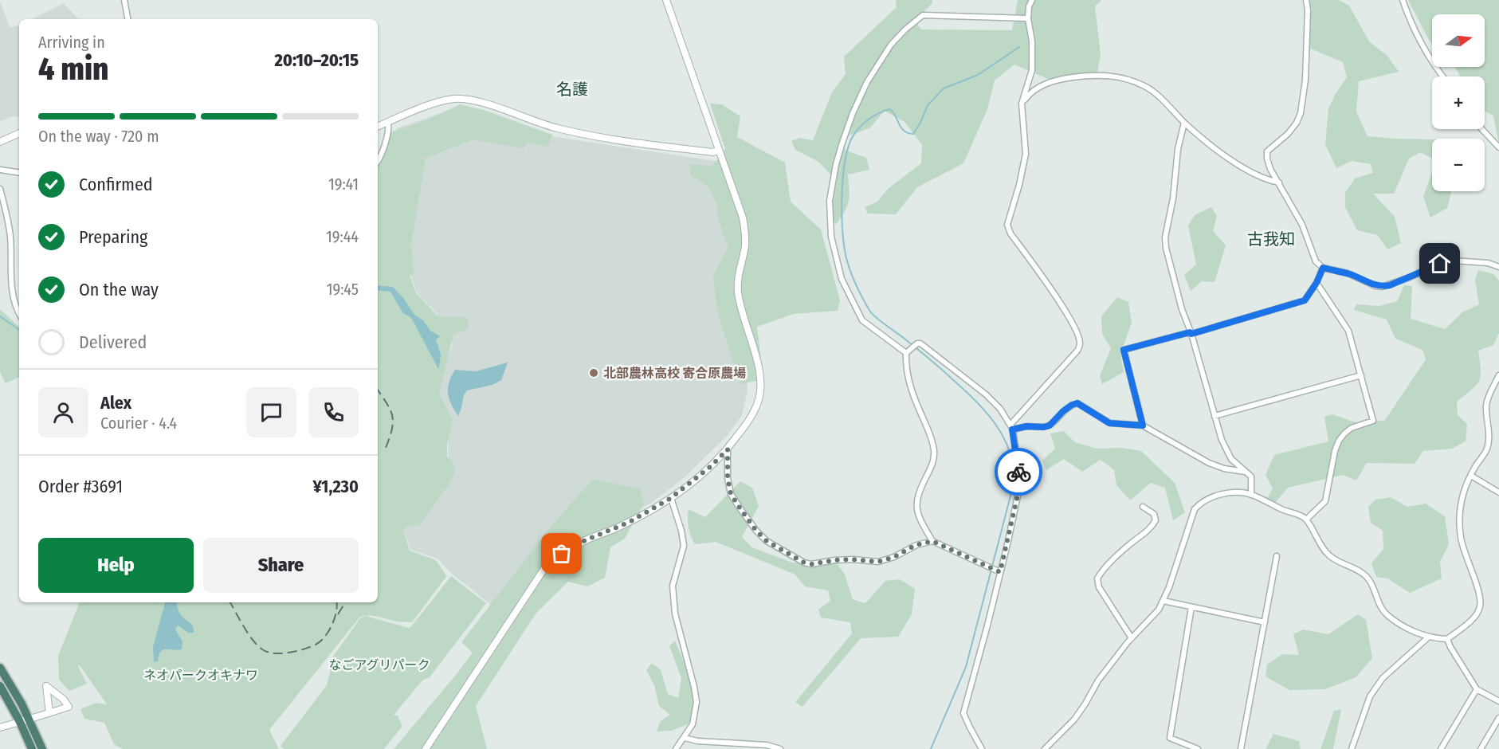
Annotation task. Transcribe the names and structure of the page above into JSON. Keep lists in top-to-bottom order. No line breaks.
{"districts":["名護","古我知"],"parks":["なごアグリパーク","ネオパークオキナワ"],"places":["北部農林高校 寄合原農場"],"north":"right","page":{"map_buttons":["+","−"],"heading":["4 min","Arriving in","20:10–20:15"],"panel":["Alex","Courier · 4.4","Order #3691","¥1,230"],"bar":"On the way · 720 m","list":[["Confirmed","19:41"],["Preparing","19:44"],["On the way","19:45"],"Delivered"],"buttons":["Help","Share"]}}
